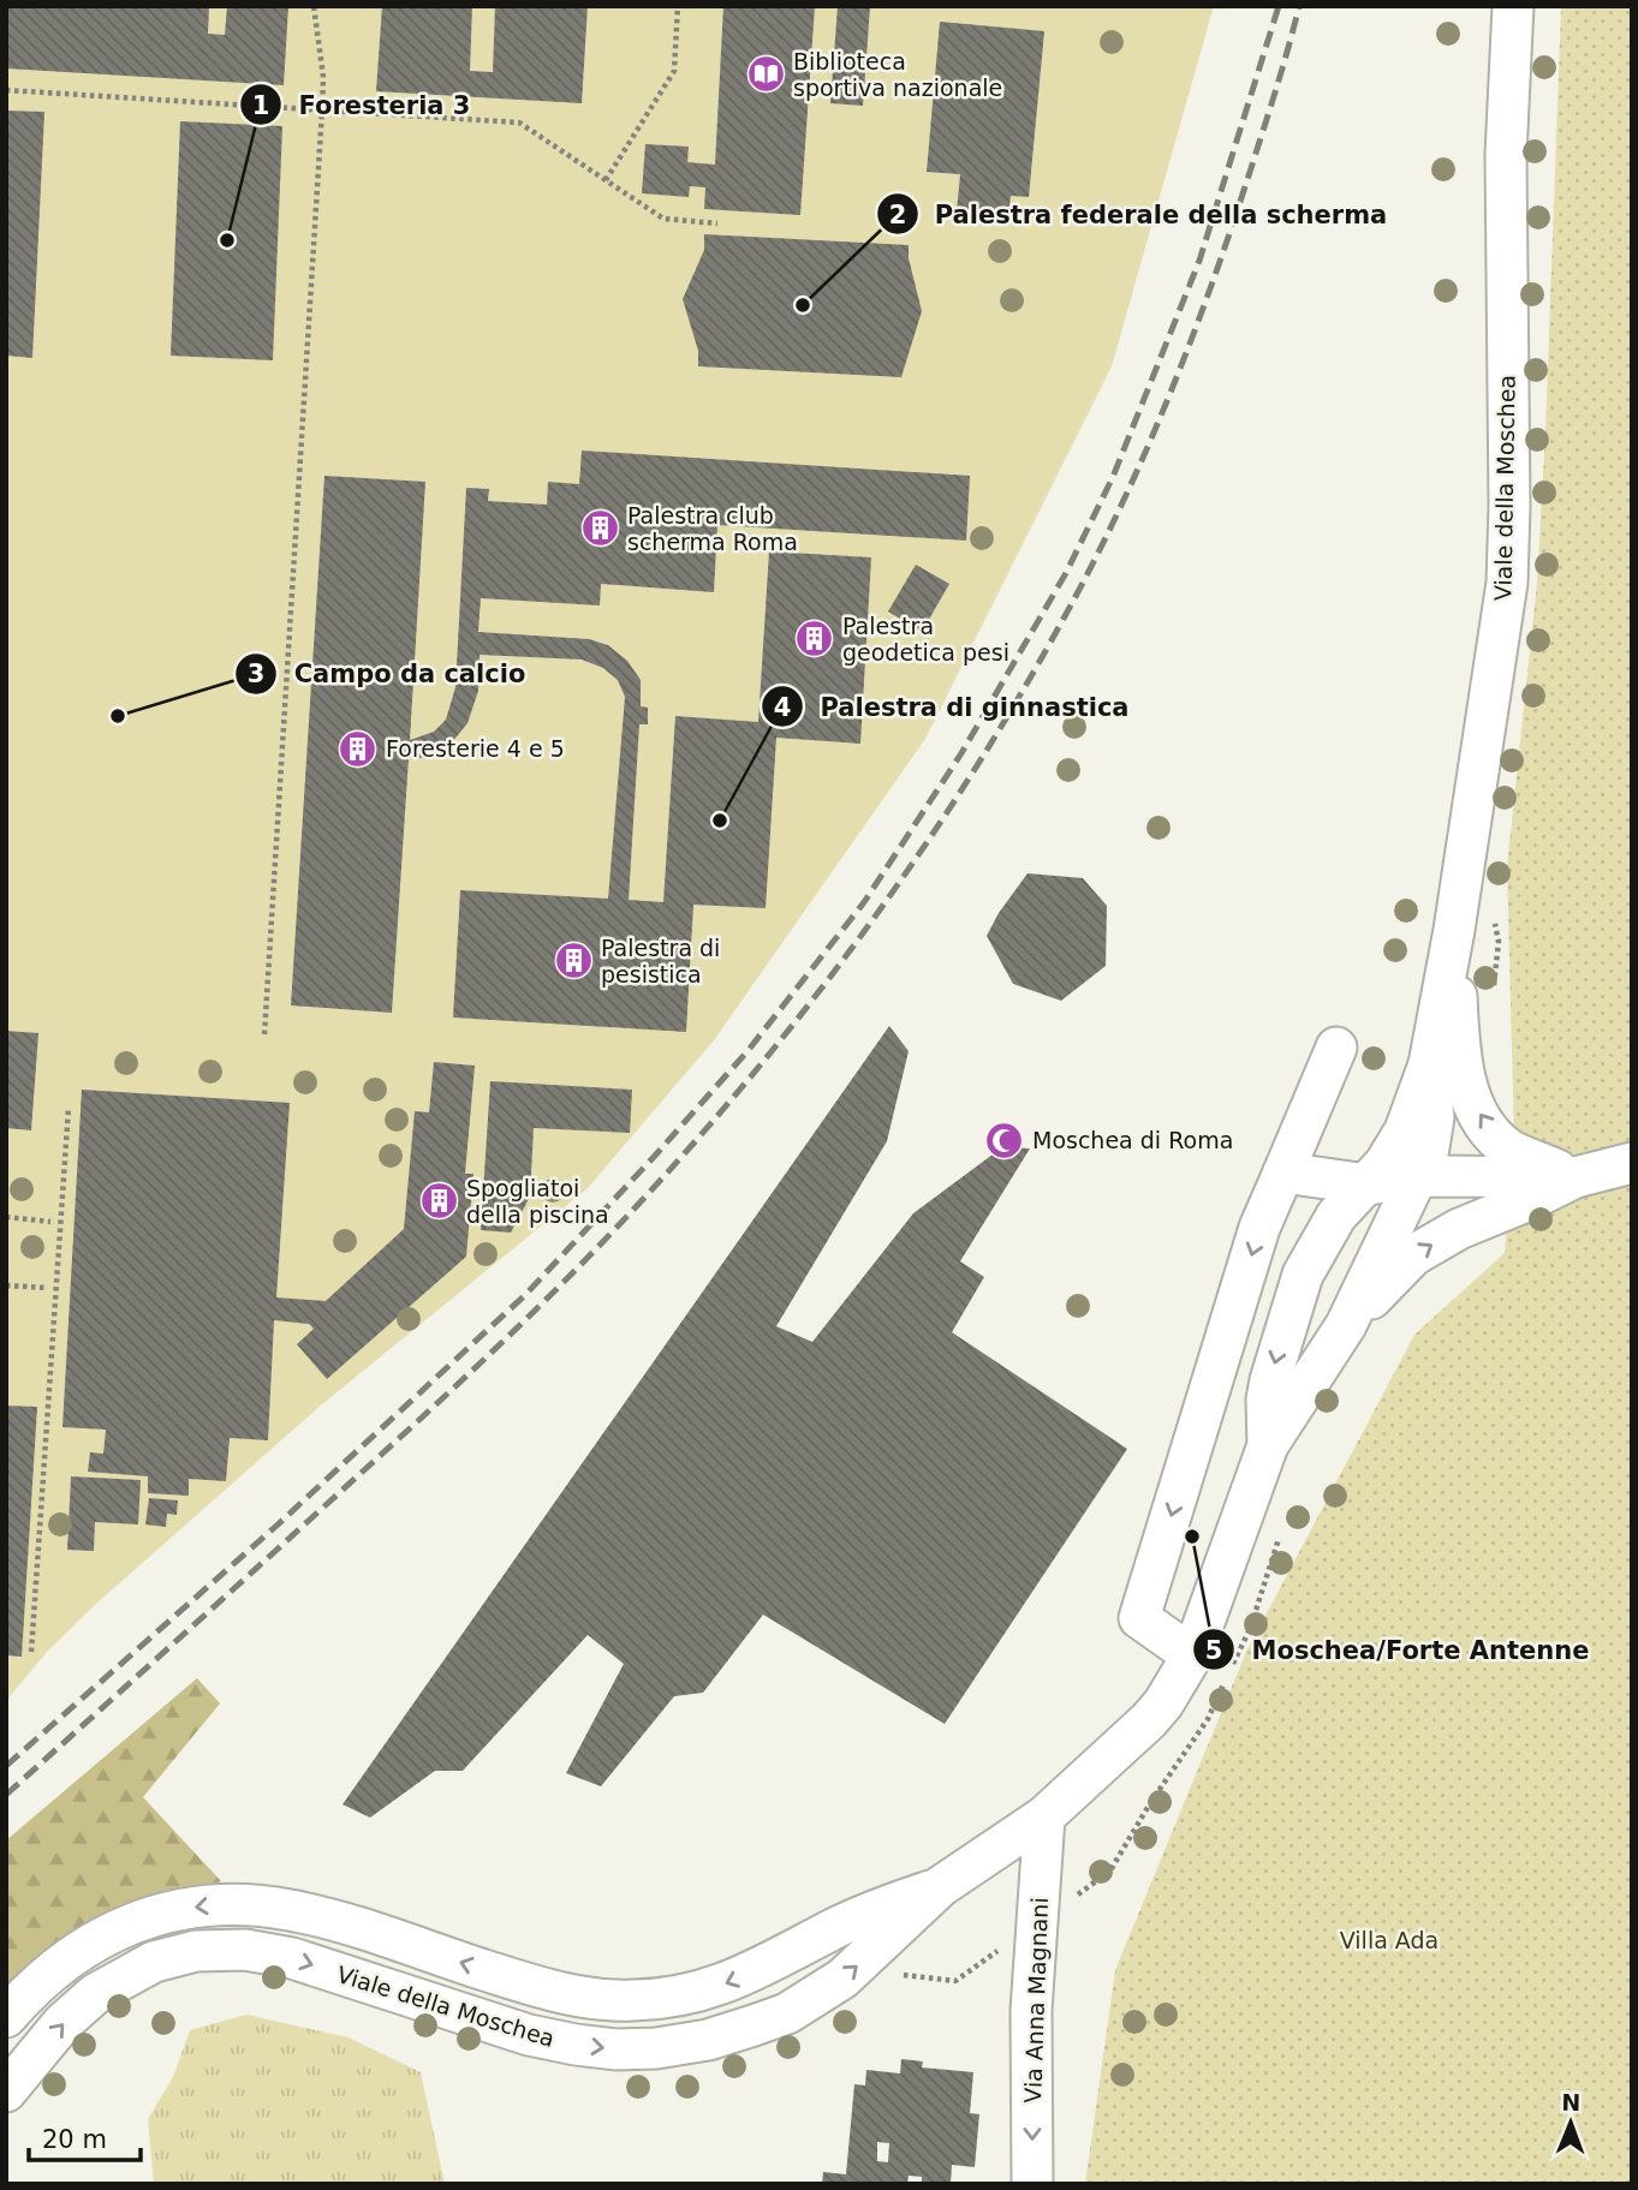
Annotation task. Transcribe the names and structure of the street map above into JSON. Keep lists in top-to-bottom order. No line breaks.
{"streets":{"street":["Viale della Moschea","Via Anna Magnani"]},"crossings":[["Viale della Moschea","Via Anna Magnani"]],"one_way":["Via Anna Magnani"],"parks":["Villa Ada"],"places":{"library":["Biblioteca sportiva nazionale"],"other":["Foresteria 3","Palestra federale della scherma","Campo da calcio","Palestra di ginnastica","Moschea/Forte Antenne"],"building":["Palestra club scherma Roma","Palestra geodetica pesi","Foresterie 4 e 5","Palestra di pesistica","Spogliatoi della piscina"],"mosque":["Moschea di Roma"]},"scale_bar":"20 m","north":"top"}
